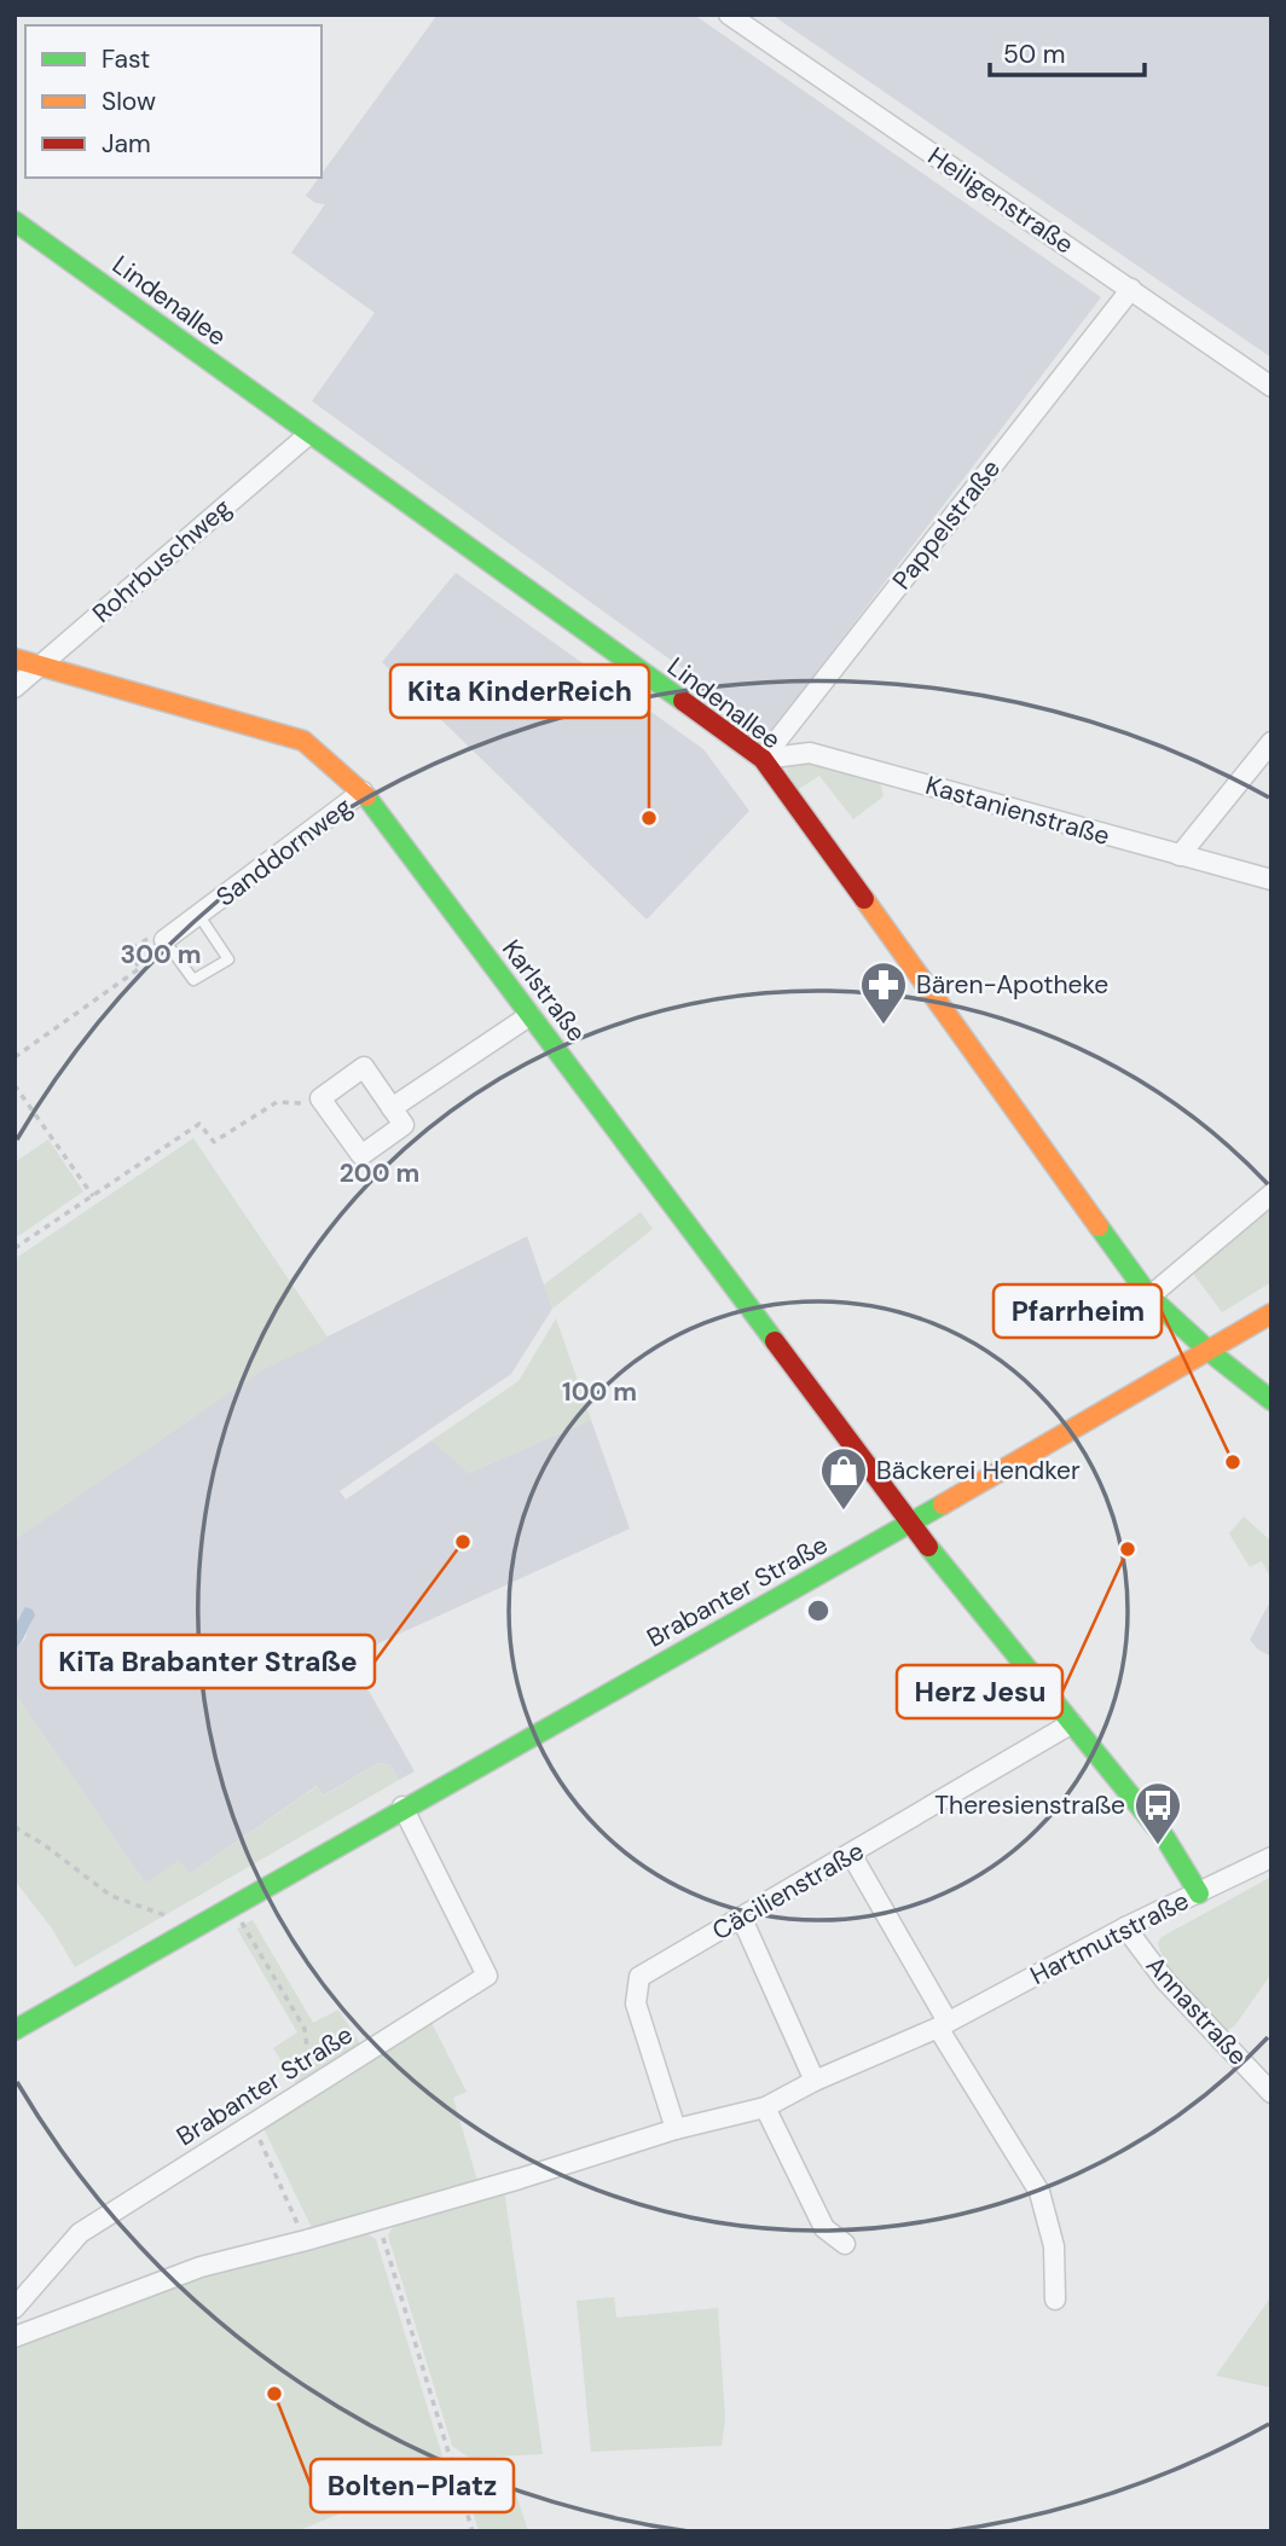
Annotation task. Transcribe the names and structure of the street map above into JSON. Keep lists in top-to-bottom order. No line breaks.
{"streets":{"street":["Heiligenstraße","Lindenallee","Pappelstraße","Rohrbuschweg","Kastanienstraße","Sanddornweg","Karlstraße","Brabanter Straße","Cäcilienstraße","Hartmutstraße","Annastraße"]},"crossings":[["Heiligenstraße","Pappelstraße"],["Lindenallee","Pappelstraße"],["Lindenallee","Rohrbuschweg"],["Lindenallee","Kastanienstraße"],["Lindenallee","Brabanter Straße"],["Pappelstraße","Kastanienstraße"],["Rohrbuschweg","Karlstraße"],["Sanddornweg","Karlstraße"],["Karlstraße","Brabanter Straße"],["Cäcilienstraße","Hartmutstraße"],["Hartmutstraße","Annastraße"]],"places":{"other":["Kita KinderReich","Pfarrheim","KiTa Brabanter Straße","Herz Jesu","Bolten-Platz"],"pharmacy":["Bären-Apotheke"],"shop":["Bäckerei Hendker"],"bus stop":["Theresienstraße"]},"legend":["Fast","Slow","Jam"],"scale_bar":"50 m","rings":["300 m","200 m","100 m"]}
